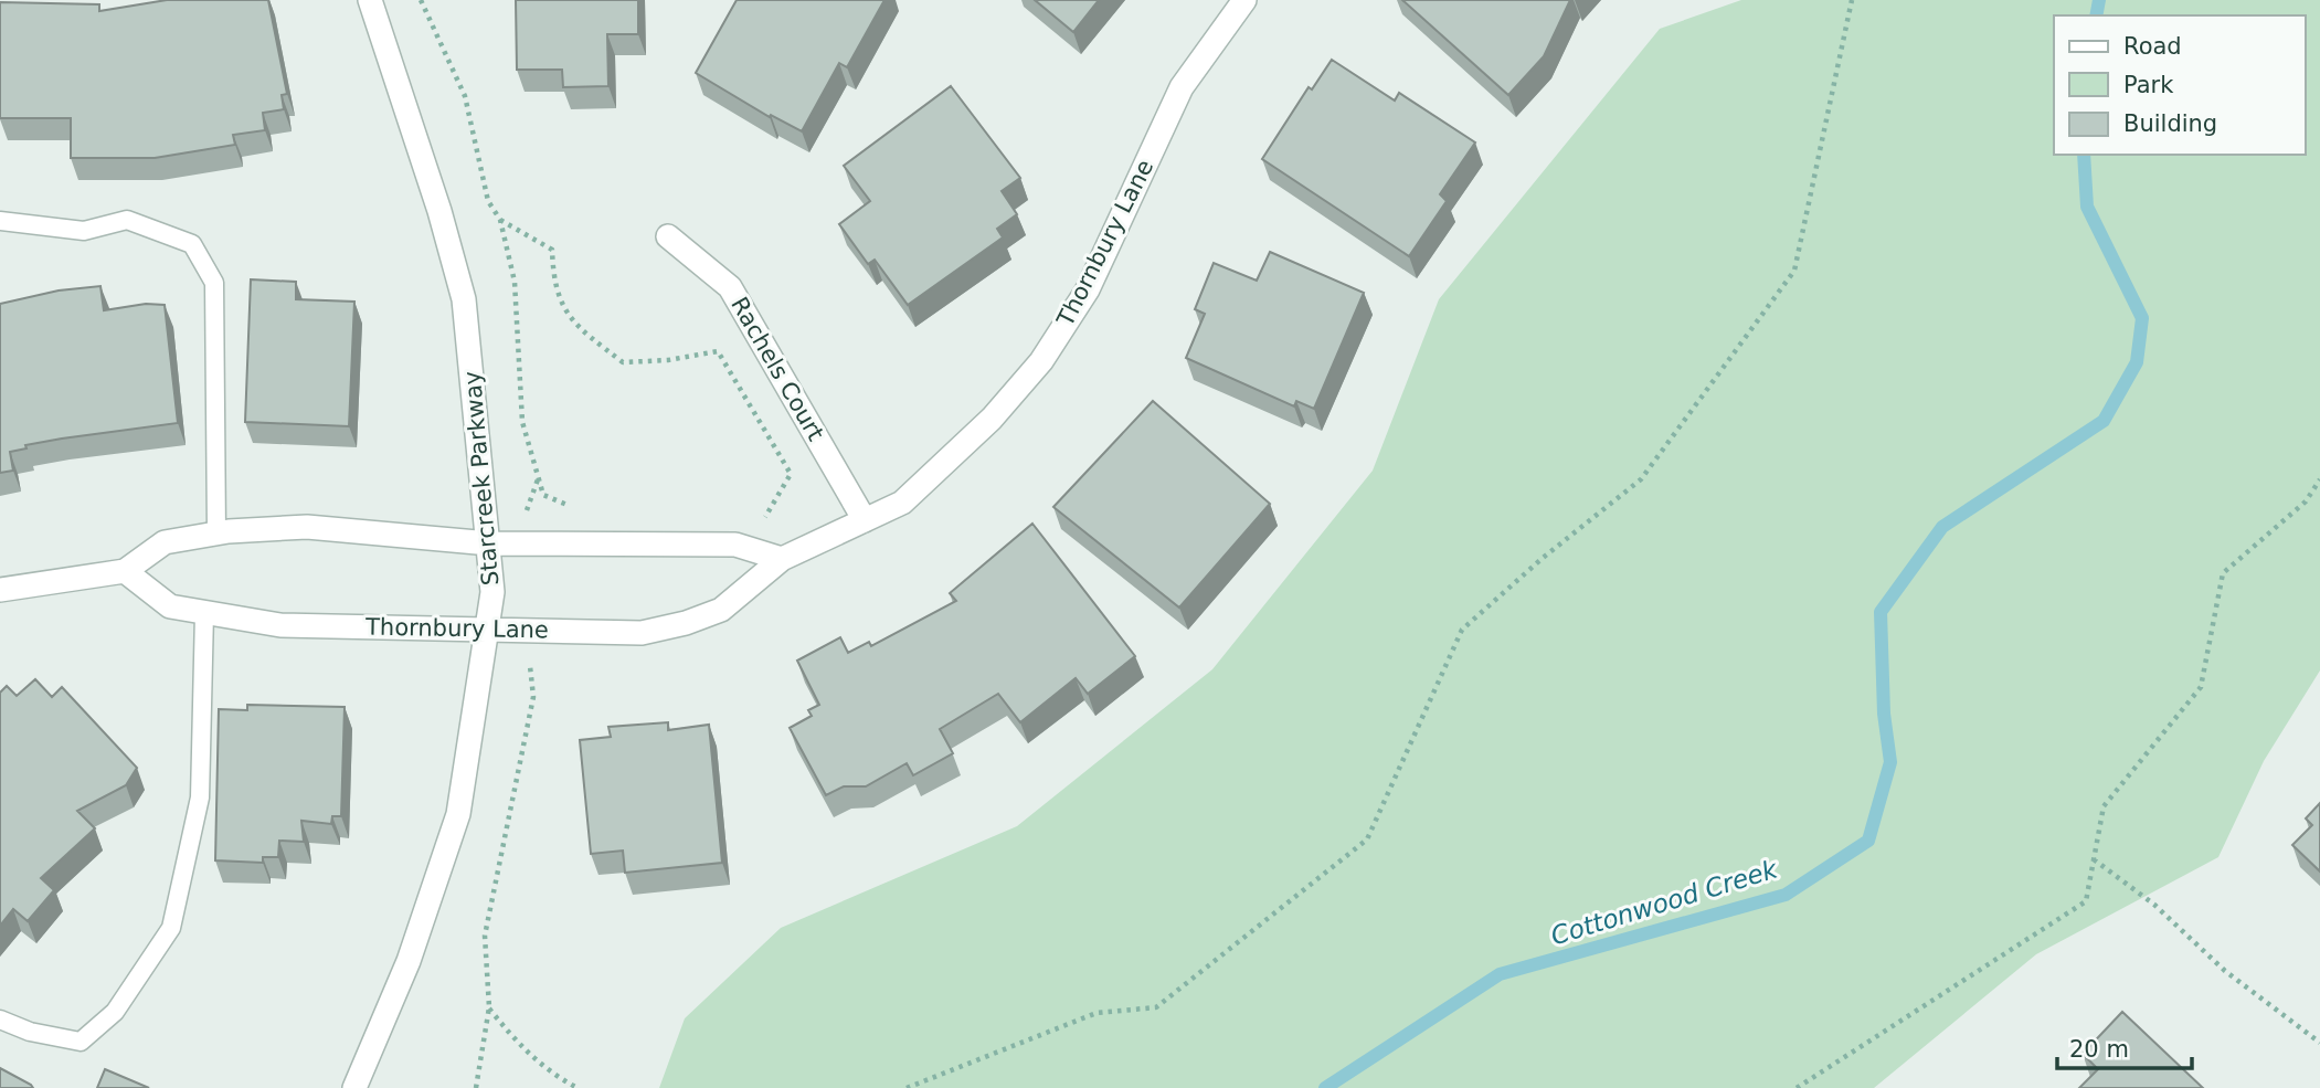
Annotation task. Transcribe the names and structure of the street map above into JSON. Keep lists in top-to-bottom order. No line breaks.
{"streets":{"street":["Thornbury Lane","Rachels Court","Starcreek Parkway"]},"crossings":[["Thornbury Lane","Rachels Court"],["Thornbury Lane","Starcreek Parkway"]],"water":["Cottonwood Creek"],"legend":["Road","Park","Building"],"scale_bar":"20 m"}
